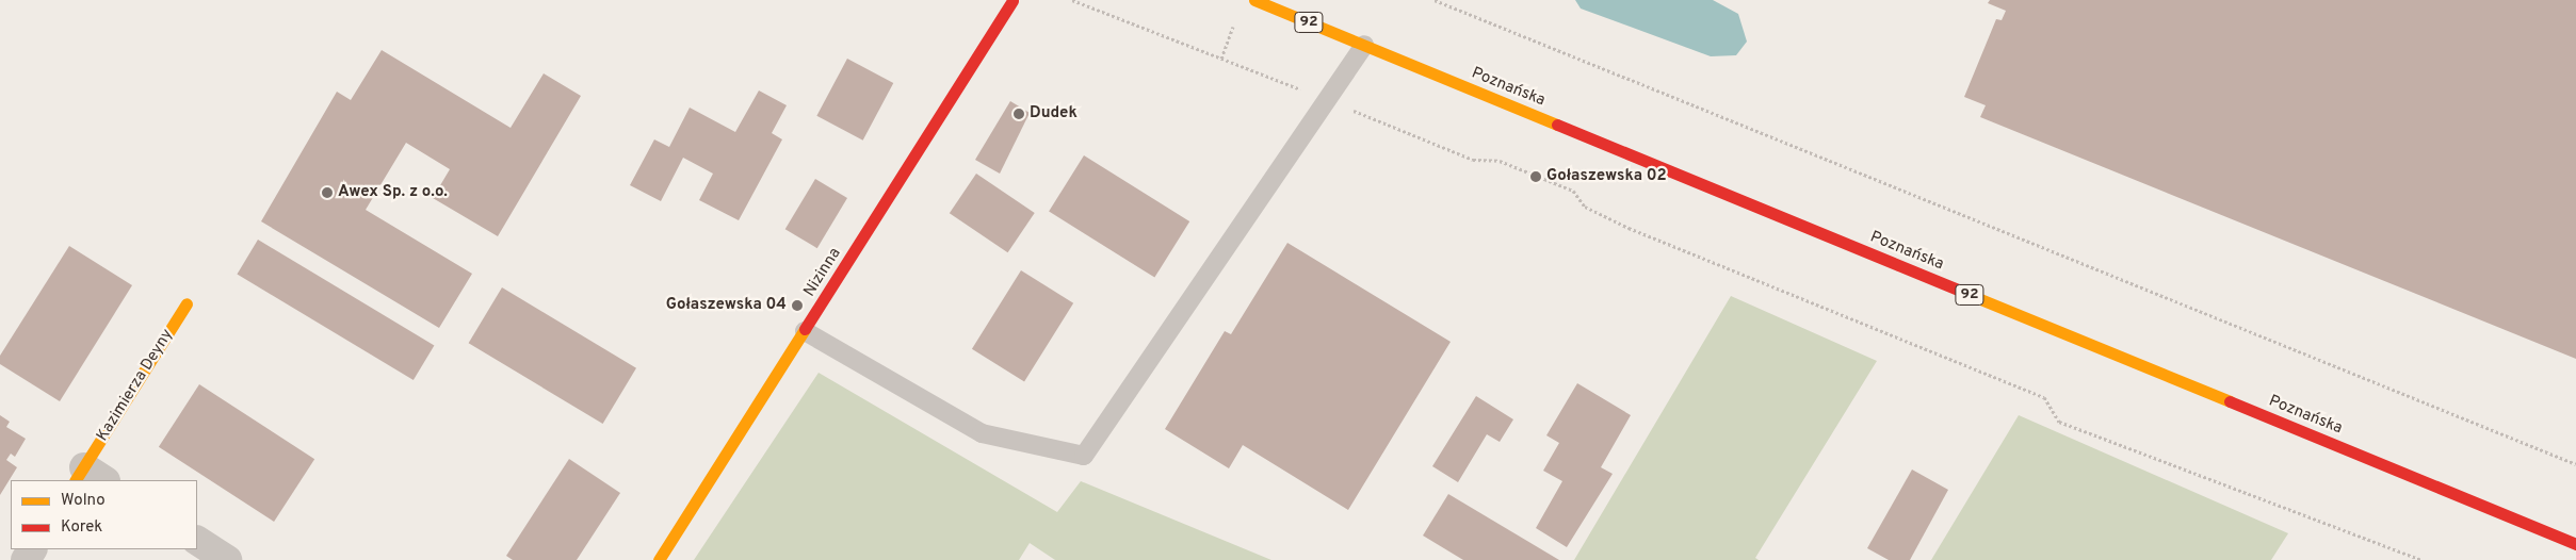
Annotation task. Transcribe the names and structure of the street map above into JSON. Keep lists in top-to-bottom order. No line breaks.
{"streets":{"main road":["92","Poznańska","Nizinna","Kazimierza Deyny"]},"places":["Dudek","Gołaszewska 02","Awex Sp. z o.o.","Gołaszewska 04"],"legend":["Wolno","Korek"]}
